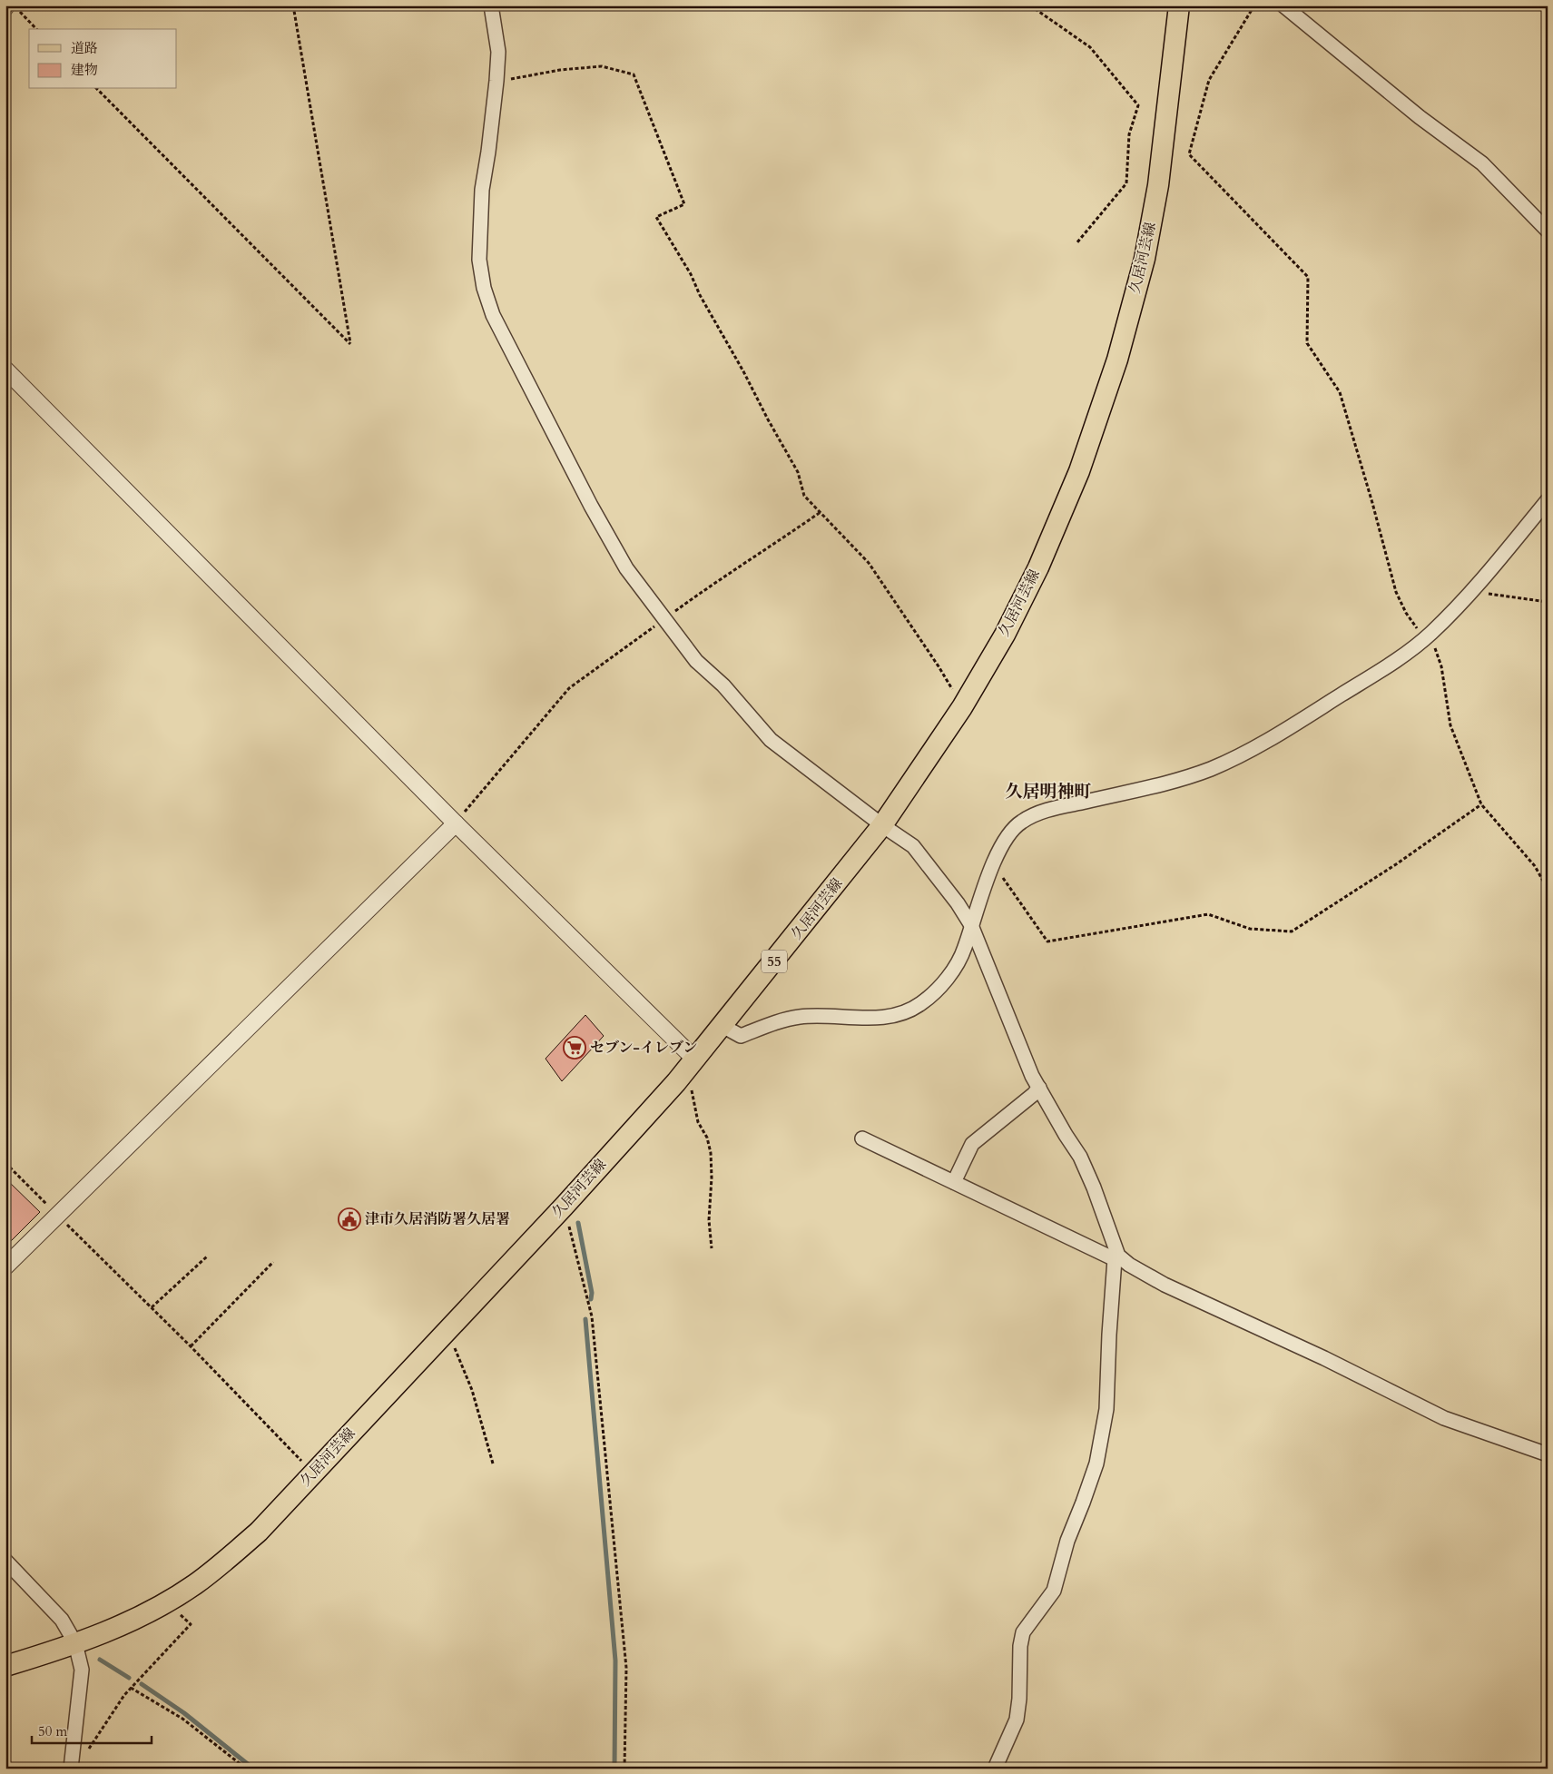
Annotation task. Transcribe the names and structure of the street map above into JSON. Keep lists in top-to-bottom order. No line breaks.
{"streets":{"main road":["久居河芸線","55"]},"districts":["久居明神町"],"places":{"supermarket":["セブン-イレブン"],"public building":["津市久居消防署久居署"]},"legend":["道路","建物"],"scale_bar":"50 m"}
